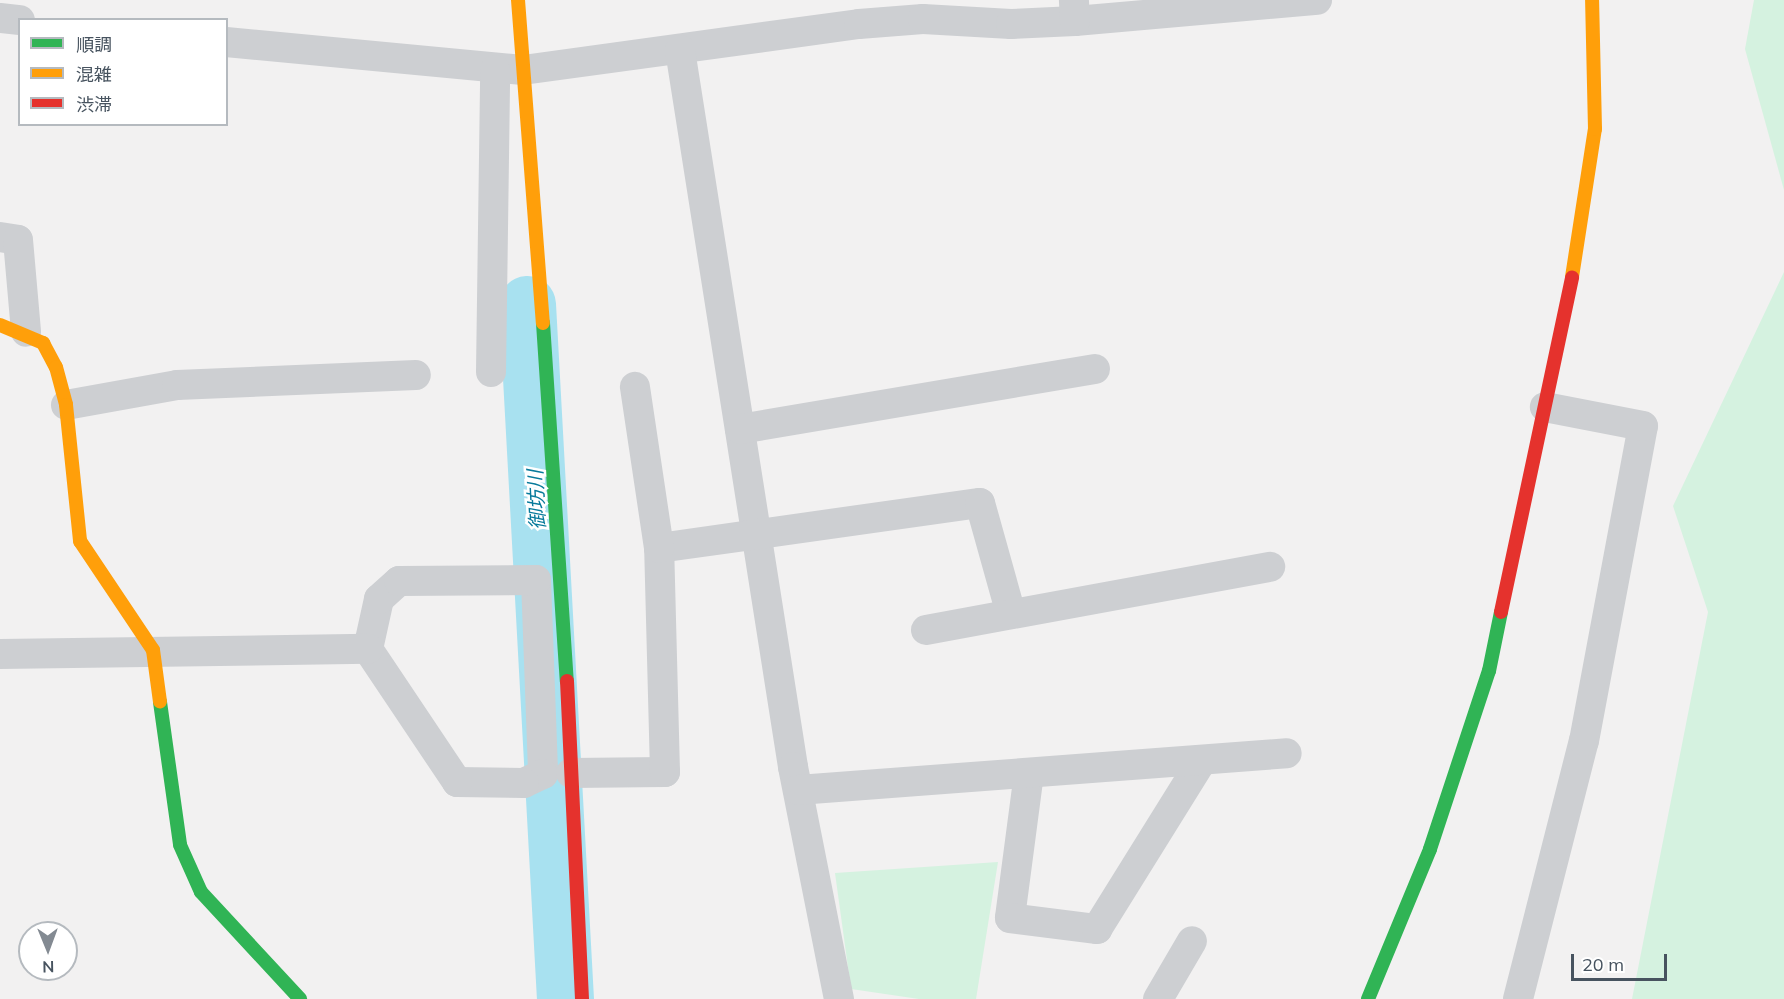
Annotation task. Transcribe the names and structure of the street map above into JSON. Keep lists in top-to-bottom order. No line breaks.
{"water":["御坊川"],"legend":["順調","混雑","渋滞"],"scale_bar":"20 m","north":"bottom"}
